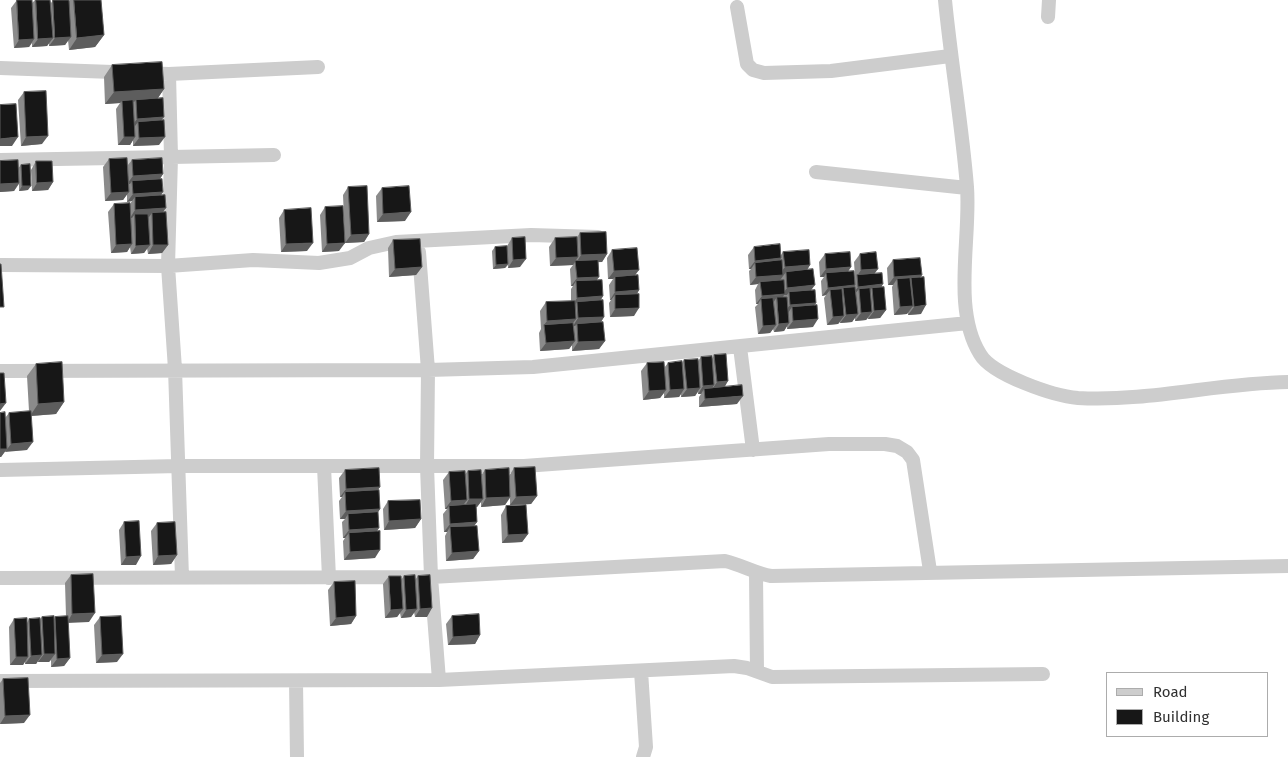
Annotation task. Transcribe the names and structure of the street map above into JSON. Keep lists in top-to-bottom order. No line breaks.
{"legend":["Road","Building"]}
